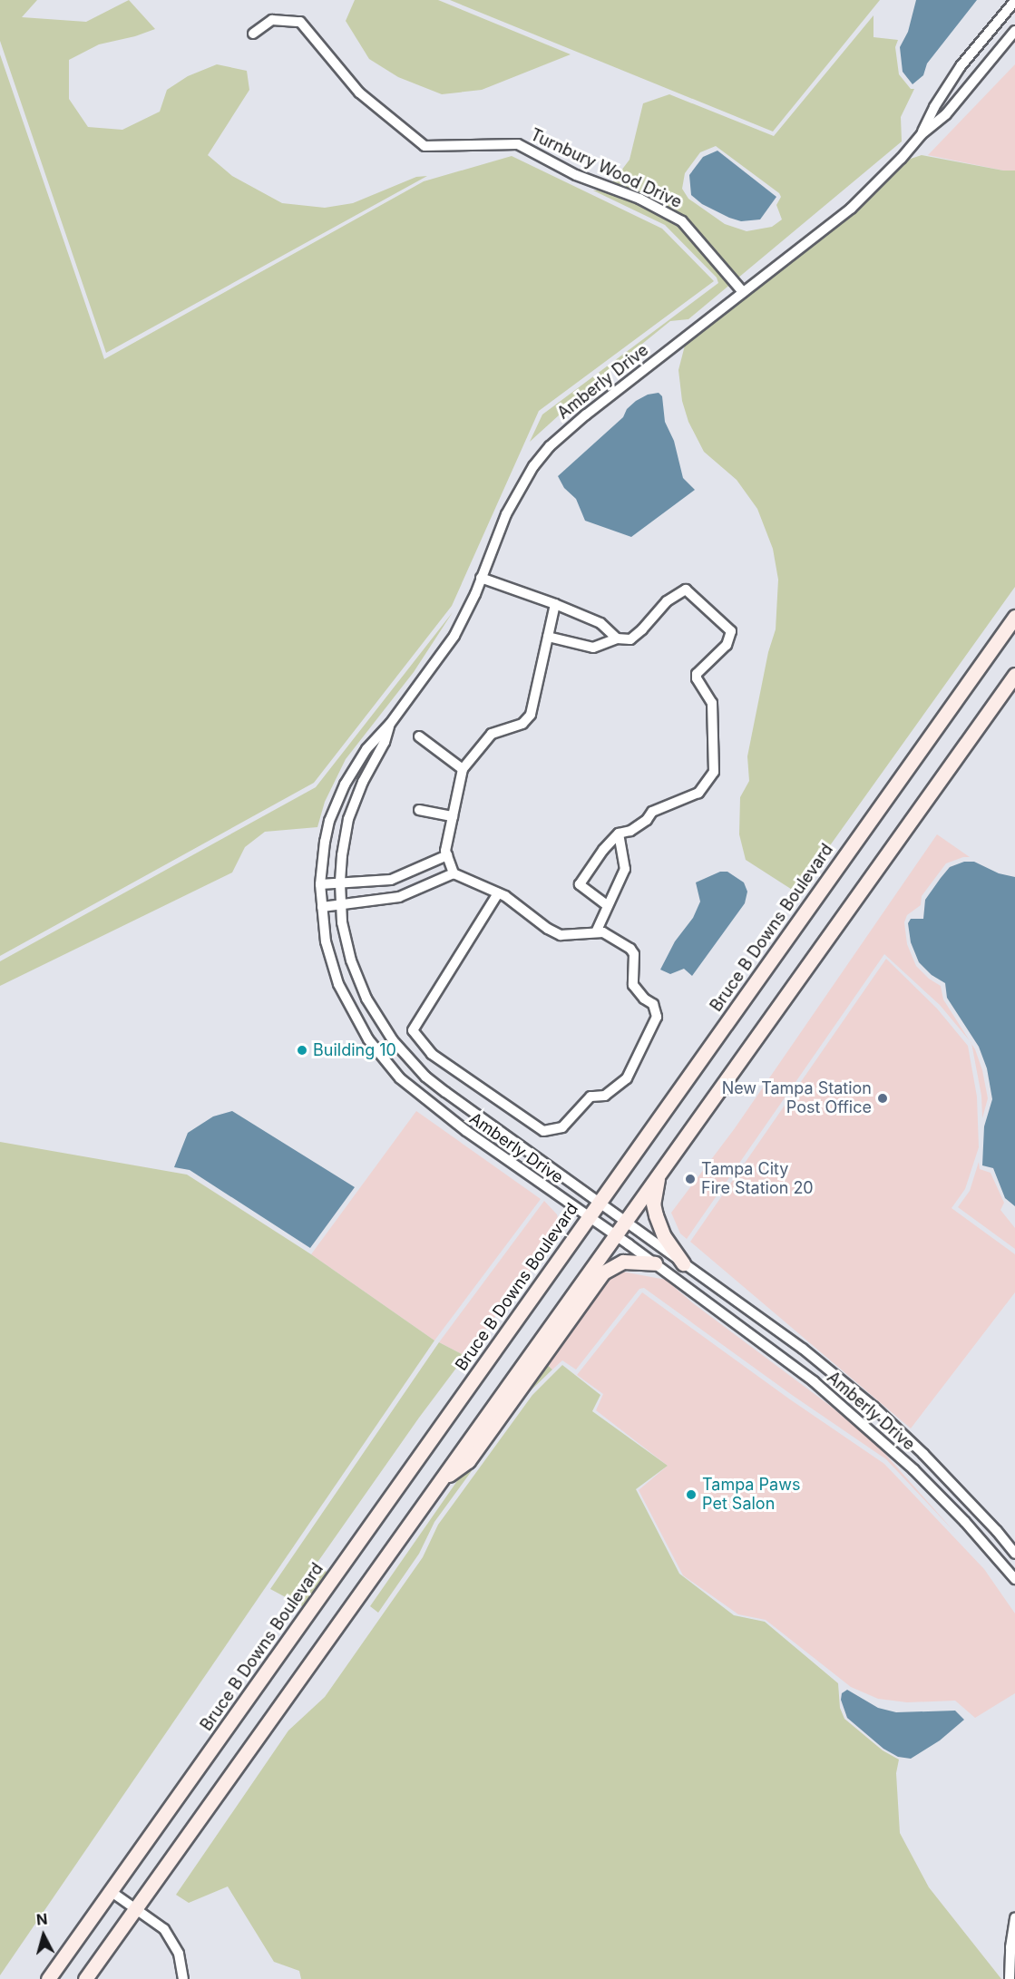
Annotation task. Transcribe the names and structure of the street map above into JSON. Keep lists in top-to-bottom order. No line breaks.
{"streets":{"main road":["Bruce B Downs Boulevard"],"street":["Turnbury Wood Drive","Amberly Drive"]},"crossings":[["Turnbury Wood Drive","Amberly Drive"],["Amberly Drive","Bruce B Downs Boulevard"]],"places":["Building 10","New Tampa Station Post Office","Tampa City Fire Station 20","Tampa Paws Pet Salon"],"north":"top"}
